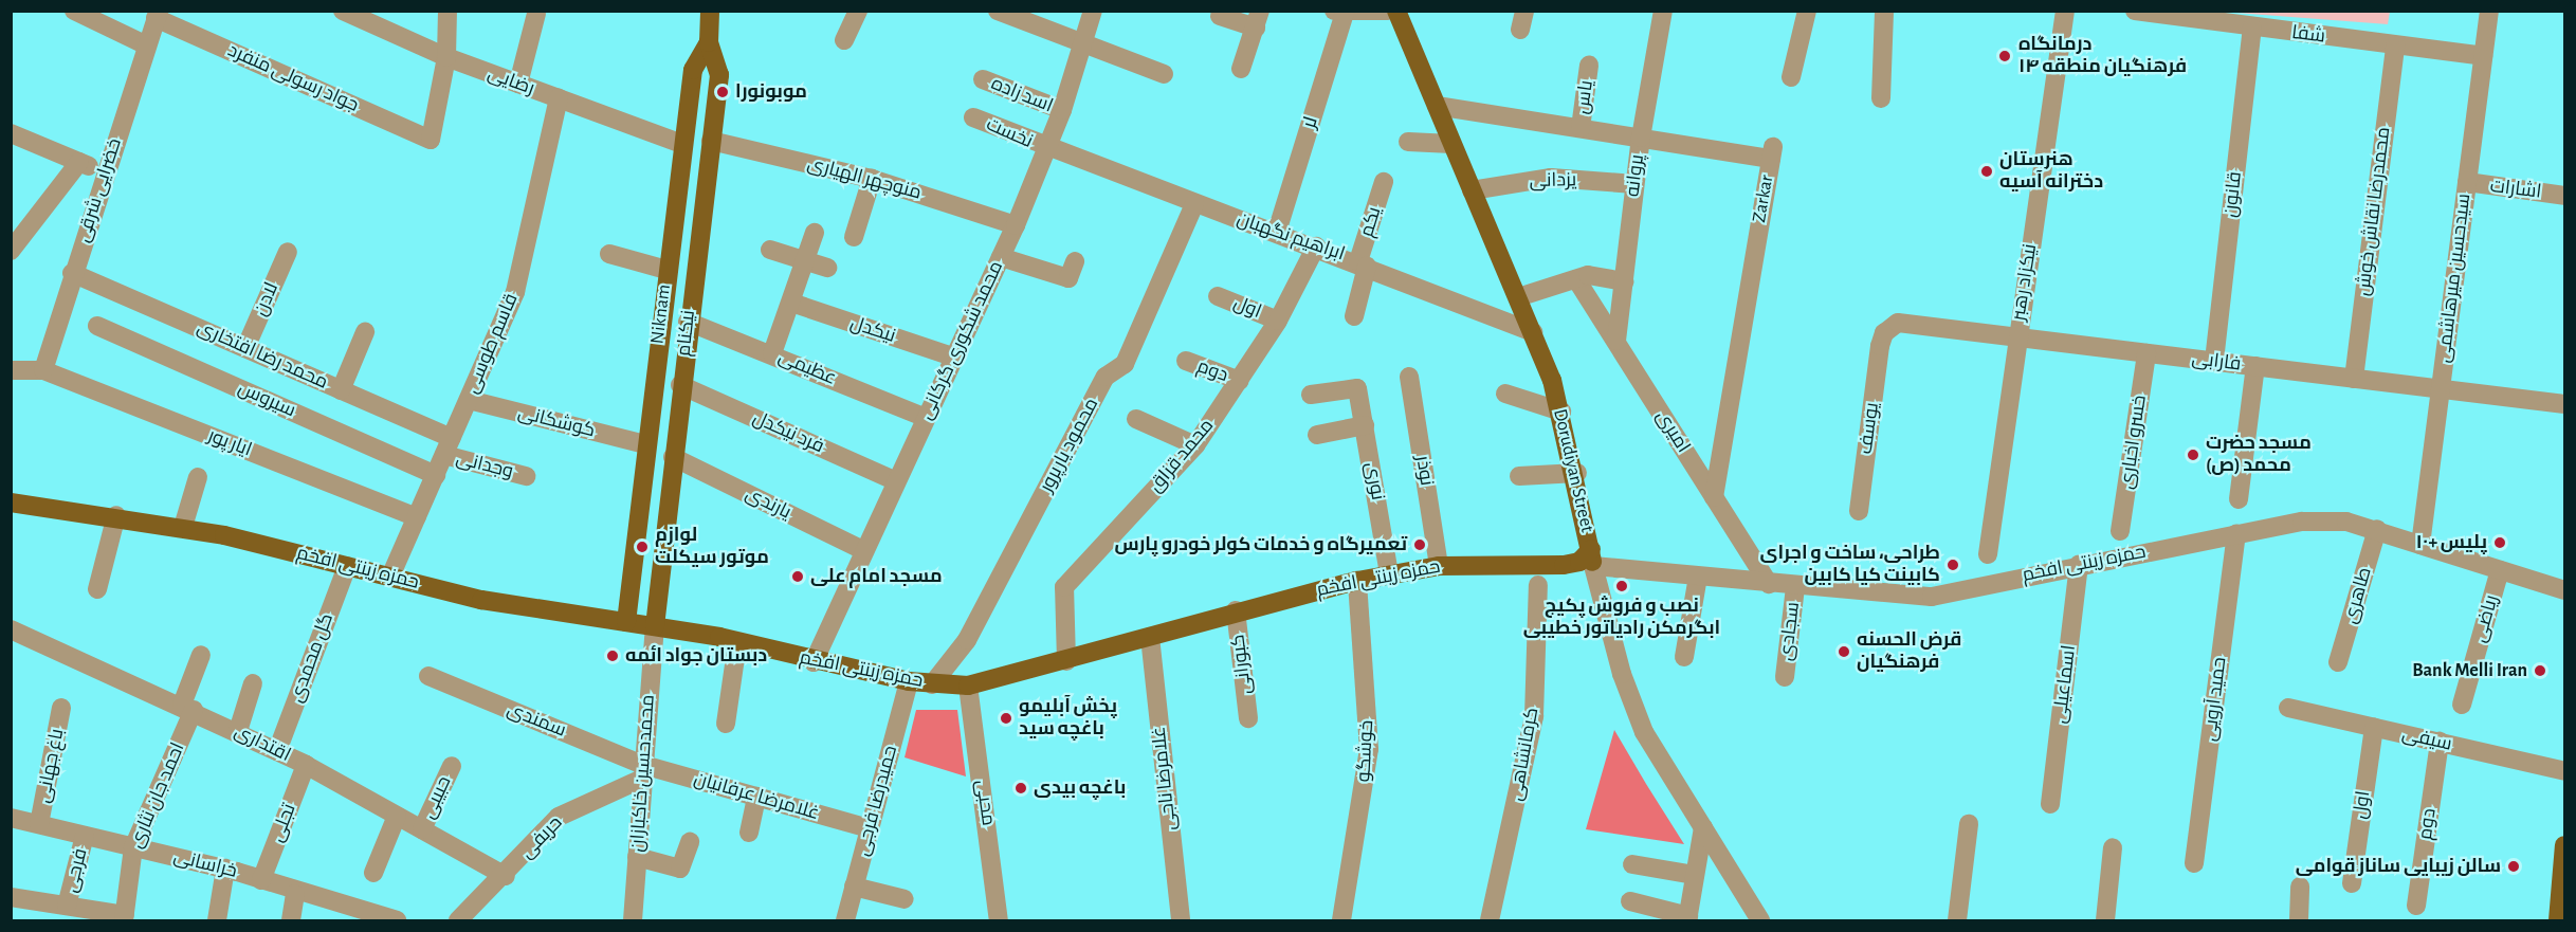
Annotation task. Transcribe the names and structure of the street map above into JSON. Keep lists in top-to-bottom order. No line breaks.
{"streets":{"main road":["Niknam","نیکنام","Dorudiyan Street","حمزه زینتی افخم"],"street":["شفا","جواد رسولی منفرد","رضایی","اسد زاده","یاس","لر","نخست","پروانه","منوچهر الهیاری","یزدانی","اشارات","خضرایی شرقی","قانون","Zarkar","محمدرضا نقاش خوش","یکم","ابراهیم نگهبان","سیدحسین میرهاشمی","نیکزاد رهبر","لادن","اول","نیکدل","محمد شکوری گرکانی","قاسم طوسی","محمد رضا افتخاری","فارابی","عظیمی","دوم","سیروس","کوشکانی","یوسف","امیری","فرد نیکدل","خسرو اخباری","ایار پور","محمود یارپرور","محمد قزاق","وجدانی","نوذر","نوری","یارندی","طاهری","ریاضی","سجادی","گل محمدی","کبورانی","اسماعیلی","حمید آرویی","سمندی","سیفی","اقتداری","خوشگو","کرمانشاهی","باغ جهانی","محمدحسین خاکبازان","غلامرضا ناجی","احمد جان نثاری","غلامرضا عرفانیان","حبیبی","حمیدرضا فرجی","محبی","تجلی","حریفی","خراسانی","فرجی"]},"crossings":[["شفا","قانون"],["شفا","محمدرضا نقاش خوش"],["شفا","سیدحسین میرهاشمی"],["جواد رسولی منفرد","رضایی"],["جواد رسولی منفرد","خضرایی شرقی"],["رضایی","Niknam"],["رضایی","قاسم طوسی"],["اسد زاده","محمد شکوری گرکانی"],["یاس","Zarkar"],["لر","ابراهیم نگهبان"],["نخست","ابراهیم نگهبان"],["نخست","محمد شکوری گرکانی"],["پروانه","یزدانی"],["پروانه","Zarkar"],["پروانه","امیری"],["منوچهر الهیاری","نیکنام"],["منوچهر الهیاری","محمد شکوری گرکانی"],["یزدانی","Dorudiyan Street"],["اشارات","سیدحسین میرهاشمی"],["خضرایی شرقی","محمد رضا افتخاری"],["خضرایی شرقی","ایار پور"],["قانون","فارابی"],["Zarkar","امیری"],["Zarkar","Dorudiyan Street"],["محمدرضا نقاش خوش","فارابی"],["یکم","ابراهیم نگهبان"],["ابراهیم نگهبان","محمد شکوری گرکانی"],["ابراهیم نگهبان","محمود یارپرور"],["ابراهیم نگهبان","محمد قزاق"],["ابراهیم نگهبان","Dorudiyan Street"],["سیدحسین میرهاشمی","فارابی"],["سیدحسین میرهاشمی","حمزه زینتی افخم"],["نیکزاد رهبر","فارابی"],["لادن","محمد رضا افتخاری"],["اول","محمد قزاق"],["اول","سیفی"],["Niknam","نیکنام"],["Niknam","کوشکانی"],["Niknam","حمزه زینتی افخم"],["نیکدل","محمد شکوری گرکانی"],["نیکنام","عظیمی"],["نیکنام","فرد نیکدل"],["نیکنام","یارندی"],["نیکنام","حمزه زینتی افخم"],["نیکنام","محمدحسین خاکبازان"],["محمد شکوری گرکانی","عظیمی"],["محمد شکوری گرکانی","فرد نیکدل"],["محمد شکوری گرکانی","یارندی"],["محمد شکوری گرکانی","حمزه زینتی افخم"],["قاسم طوسی","محمد رضا افتخاری"],["قاسم طوسی","سیروس"],["قاسم طوسی","کوشکانی"],["قاسم طوسی","ایار پور"],["قاسم طوسی","وجدانی"],["قاسم طوسی","حمزه زینتی افخم"],["محمد رضا افتخاری","وجدانی"],["فارابی","یوسف"],["فارابی","خسرو اخباری"],["دوم","محمد قزاق"],["دوم","سیفی"],["امیری","حمزه زینتی افخم"],["محمود یارپرور","حمزه زینتی افخم"],["محمد قزاق","حمزه زینتی افخم"],["نوذر","حمزه زینتی افخم"],["Dorudiyan Street","حمزه زینتی افخم"],["نوری","حمزه زینتی افخم"],["حمزه زینتی افخم","طاهری"],["حمزه زینتی افخم","ریاضی"],["حمزه زینتی افخم","سجادی"],["حمزه زینتی افخم","گل محمدی"],["حمزه زینتی افخم","کبورانی"],["حمزه زینتی افخم","اسماعیلی"],["حمزه زینتی افخم","حمید آرویی"],["حمزه زینتی افخم","خوشگو"],["حمزه زینتی افخم","محمدحسین خاکبازان"],["حمزه زینتی افخم","غلامرضا ناجی"],["حمزه زینتی افخم","حمیدرضا فرجی"],["حمزه زینتی افخم","محبی"],["گل محمدی","اقتداری"],["سمندی","محمدحسین خاکبازان"],["سمندی","غلامرضا عرفانیان"],["سمندی","حریفی"],["اقتداری","احمد جان نثاری"],["اقتداری","حبیبی"],["اقتداری","تجلی"],["اقتداری","حریفی"],["باغ جهانی","خراسانی"],["محمدحسین خاکبازان","غلامرضا عرفانیان"],["محمدحسین خاکبازان","حریفی"],["احمد جان نثاری","خراسانی"],["غلامرضا عرفانیان","حمیدرضا فرجی"],["غلامرضا عرفانیان","حریفی"],["تجلی","خراسانی"],["خراسانی","فرجی"]],"places":["درمانگاه فرهنگیان منطقه ۱۴","موبونورا","هنرستان دخترانه آسیه","مسجد حضرت محمد (ص)","پلیس +۱۰","تعمیرگاه و خدمات کولر خودرو پارس","لوازم موتور سیکلت","طراحی، ساخت و اجرای کابینت کیا کابین","مسجد امام علی","نصب و فروش پکیج ابگرمکن رادیاتور خطیبی","قرض الحسنه فرهنگیان","دبستان جواد ائمه","Bank Melli Iran","پخش آبلیمو باغچه سید","باغچه بیدی","سالن زیبایی ساناز قوامی"]}
